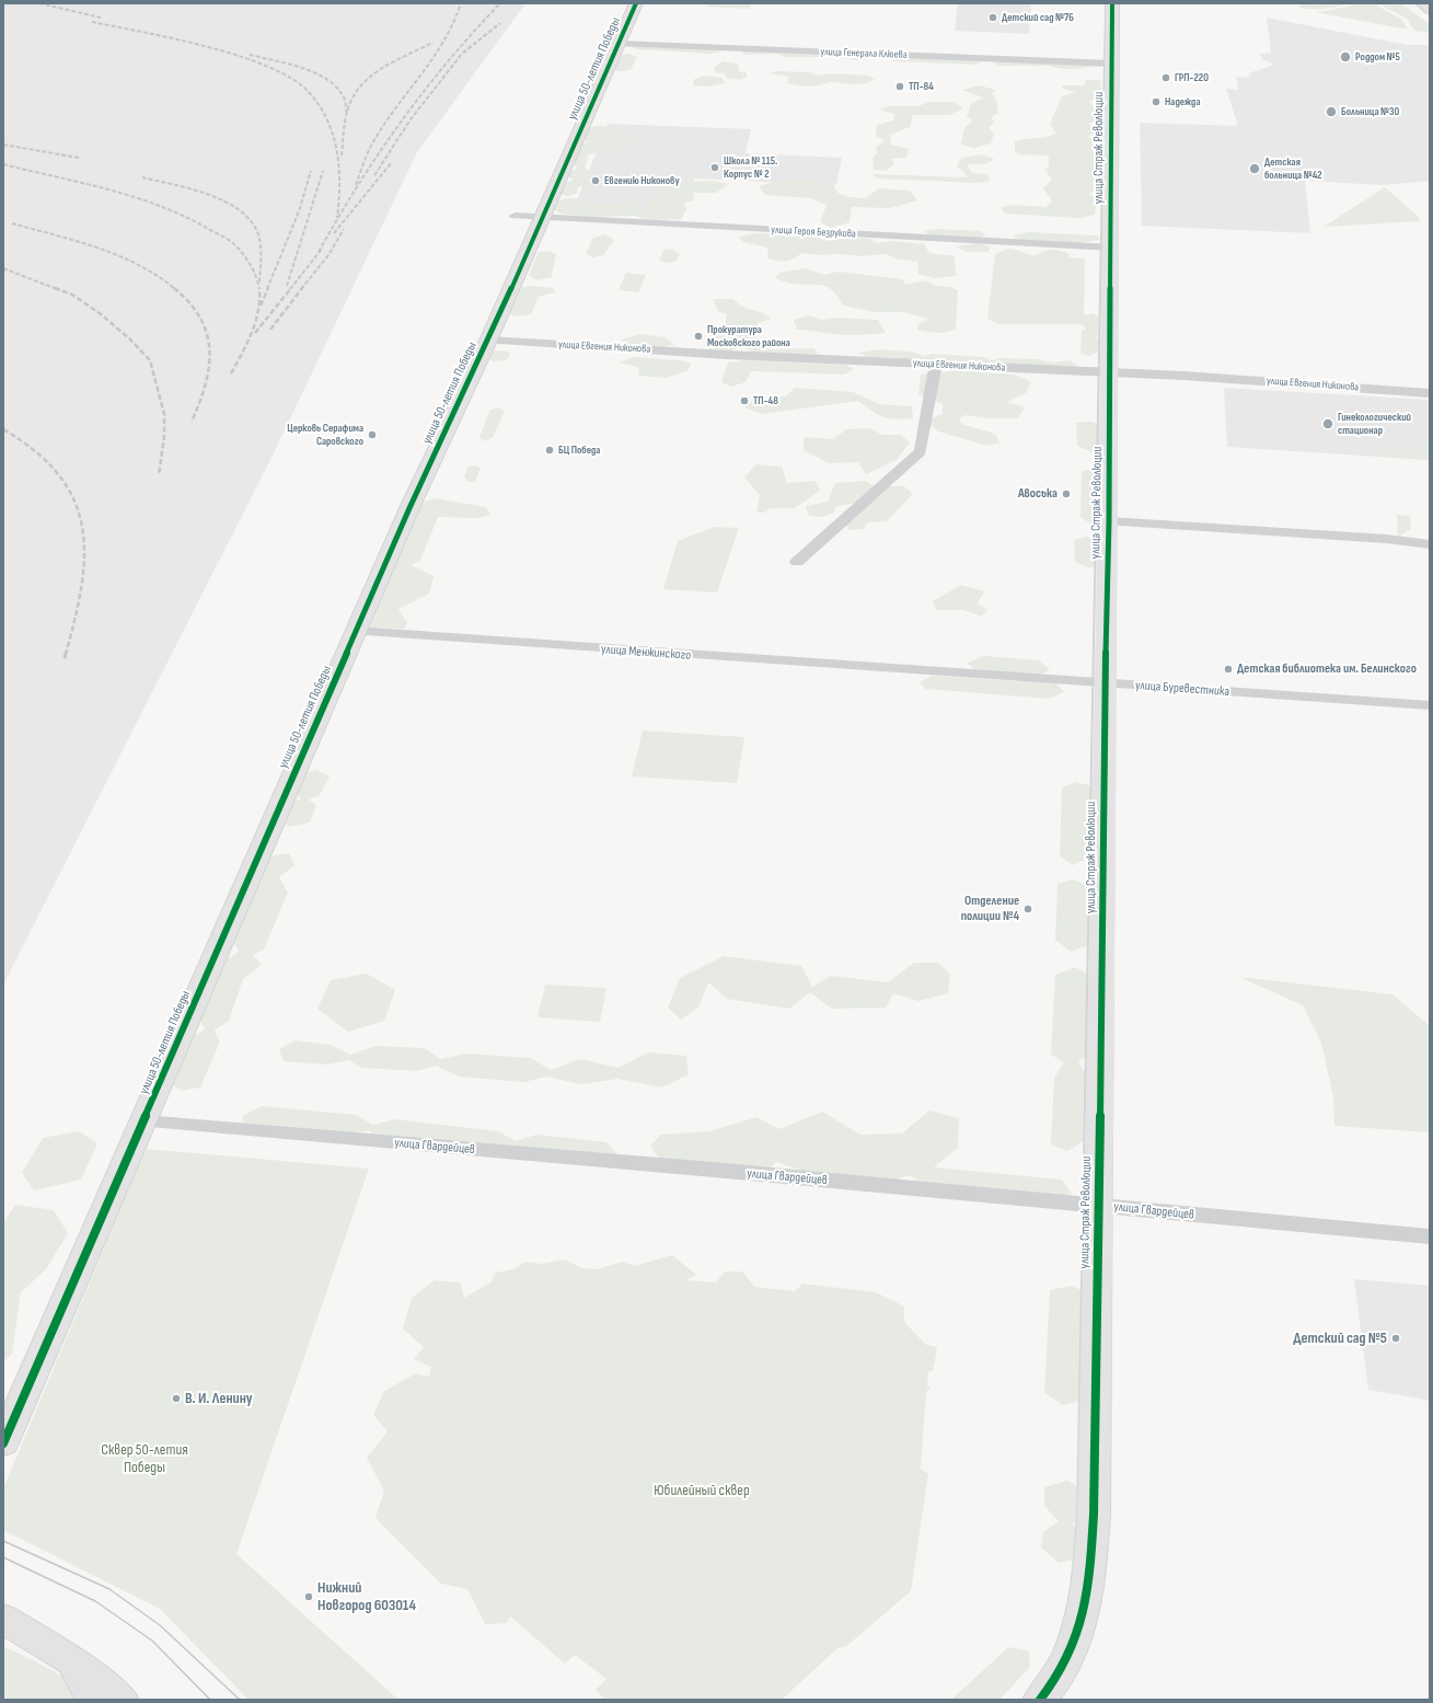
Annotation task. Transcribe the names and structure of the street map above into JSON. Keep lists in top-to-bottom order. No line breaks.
{"streets":{"street":["улица Генерала Клюева","улица 50-летия Победы","улица Страж Революции","улица Героя Безрукова","улица Евгения Никонова","улица Менжинского","улица Буревестника","улица Гвардейцев"]},"crossings":[["улица Генерала Клюева","улица 50-летия Победы"],["улица Генерала Клюева","улица Страж Революции"],["улица 50-летия Победы","улица Героя Безрукова"],["улица 50-летия Победы","улица Евгения Никонова"],["улица 50-летия Победы","улица Менжинского"],["улица 50-летия Победы","улица Гвардейцев"],["улица Страж Революции","улица Героя Безрукова"],["улица Страж Революции","улица Евгения Никонова"],["улица Страж Революции","улица Буревестника"],["улица Страж Революции","улица Гвардейцев"],["улица Менжинского","улица Буревестника"]],"parks":["Сквер 50-летия Победы","Юбилейный сквер"],"places":["Детский сад №76","Роддом №5","ГРП-220","ТП-84","Надежда","Больница №30","Школа № 115. Корпус № 2","Детская больница №42","Евгению Никонову","Прокуратура Московского района","ТП-48","Гинекологический стационар","Церковь Серафима Саровского","БЦ Победа","Авоська","Детская библиотека им. Белинского","Отделение полиции №4","Детский сад №5","В. И. Ленину","Нижний Новгород 603014"]}
